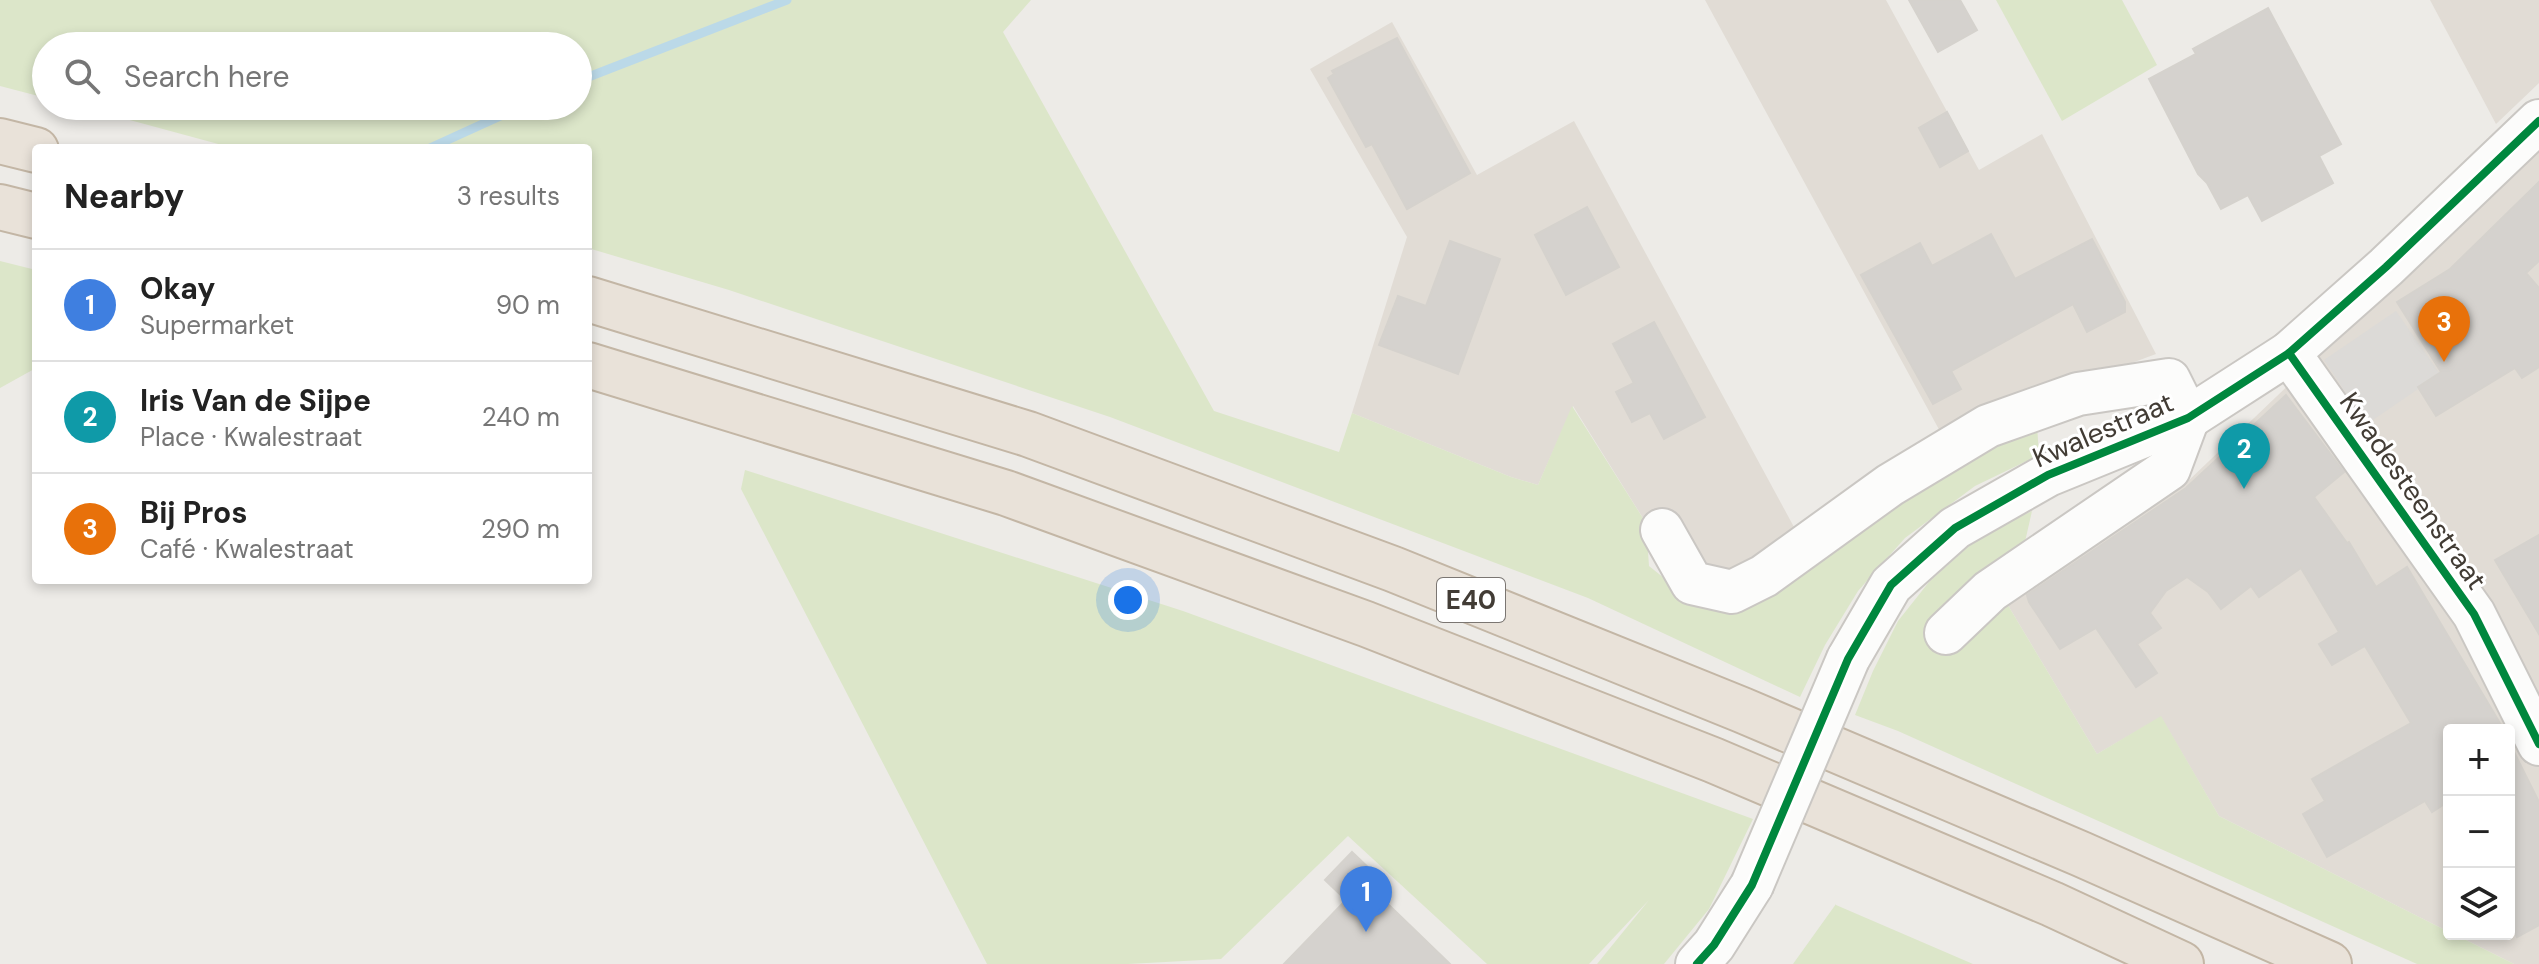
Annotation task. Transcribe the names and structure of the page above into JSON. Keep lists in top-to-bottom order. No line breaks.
{"streets":{"highway":["E40"],"street":["Kwalestraat","Kwadesteenstraat"]},"crossings":[["Kwalestraat","Kwadesteenstraat"]],"page":{"search":"Search here","heading":["Nearby","3 results"],"list":[{"mark":"1","name":"Okay","note":"Supermarket","value":"90 m"},{"mark":"2","name":"Iris Van de Sijpe","note":"Place · Kwalestraat","value":"240 m"},{"mark":"3","name":"Bij Pros","note":"Café · Kwalestraat","value":"290 m"}],"pins":["3","2","1"],"map_buttons":["+","−"]}}
